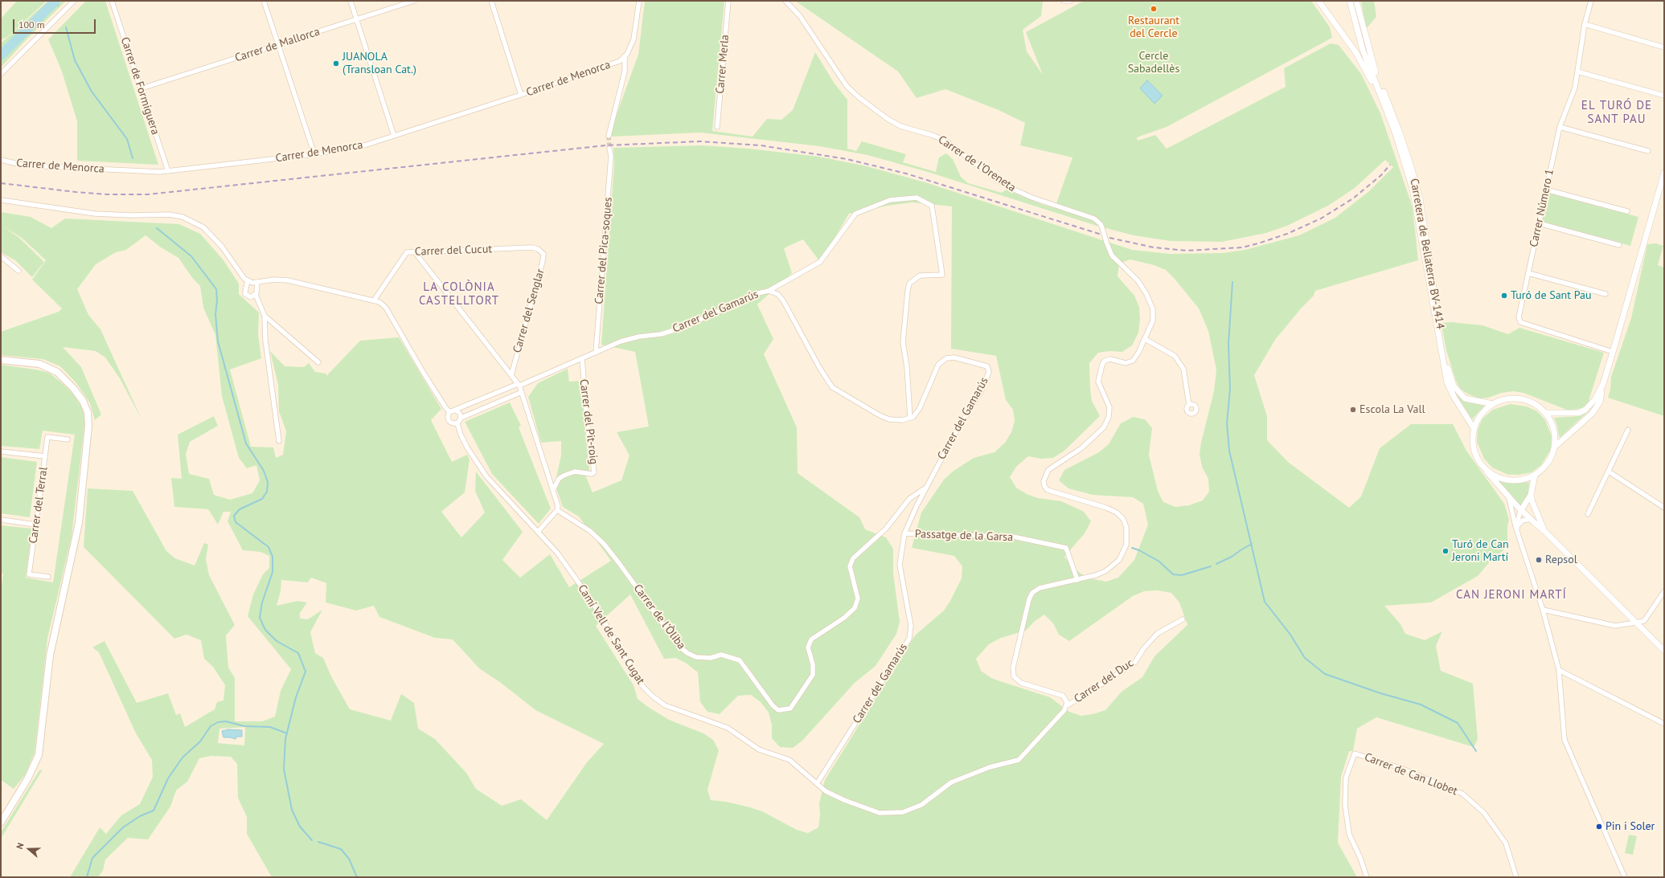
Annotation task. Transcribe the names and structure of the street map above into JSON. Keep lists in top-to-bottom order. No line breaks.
{"streets":{"street":["Carrer de Mallorca","Carrer Merla","Carrer de Menorca","Carrer de Formiguera","Carrer de l'Oreneta","Carrer Número 1","Carrer del Cucut","Carrer del Pica-soques","Carretera de Bellaterra BV-1414","Carrer del Senglar","Carrer del Gamarús","Carrer del Pit-roig","Carrer del Terral","Passatge de la Garsa","Carrer de l'Òliba","Camí Vell de Sant Cugat","Carrer del Duc","Carrer de Can Llobet"]},"crossings":[["Carrer de Mallorca","Carrer de Formiguera"],["Carrer de Menorca","Carrer de Formiguera"],["Carrer del Cucut","Carrer del Senglar"],["Carrer del Pica-soques","Carrer del Gamarús"],["Carrer del Gamarús","Carrer del Pit-roig"],["Carrer del Gamarús","Passatge de la Garsa"],["Carrer del Gamarús","Carrer de l'Òliba"],["Carrer del Gamarús","Camí Vell de Sant Cugat"]],"districts":["EL TURÓ DE SANT PAU","LA COLÒNIA CASTELLTORT","CAN JERONI MARTÍ"],"parks":["Cercle Sabadellès"],"places":["Restaurant del Cercle","JUANOLA (Transloan Cat.)","Turó de Sant Pau","Escola La Vall","Turó de Can Jeroni Martí","Repsol","Pin i Soler"],"scale_bar":"100 m","north":"left"}
